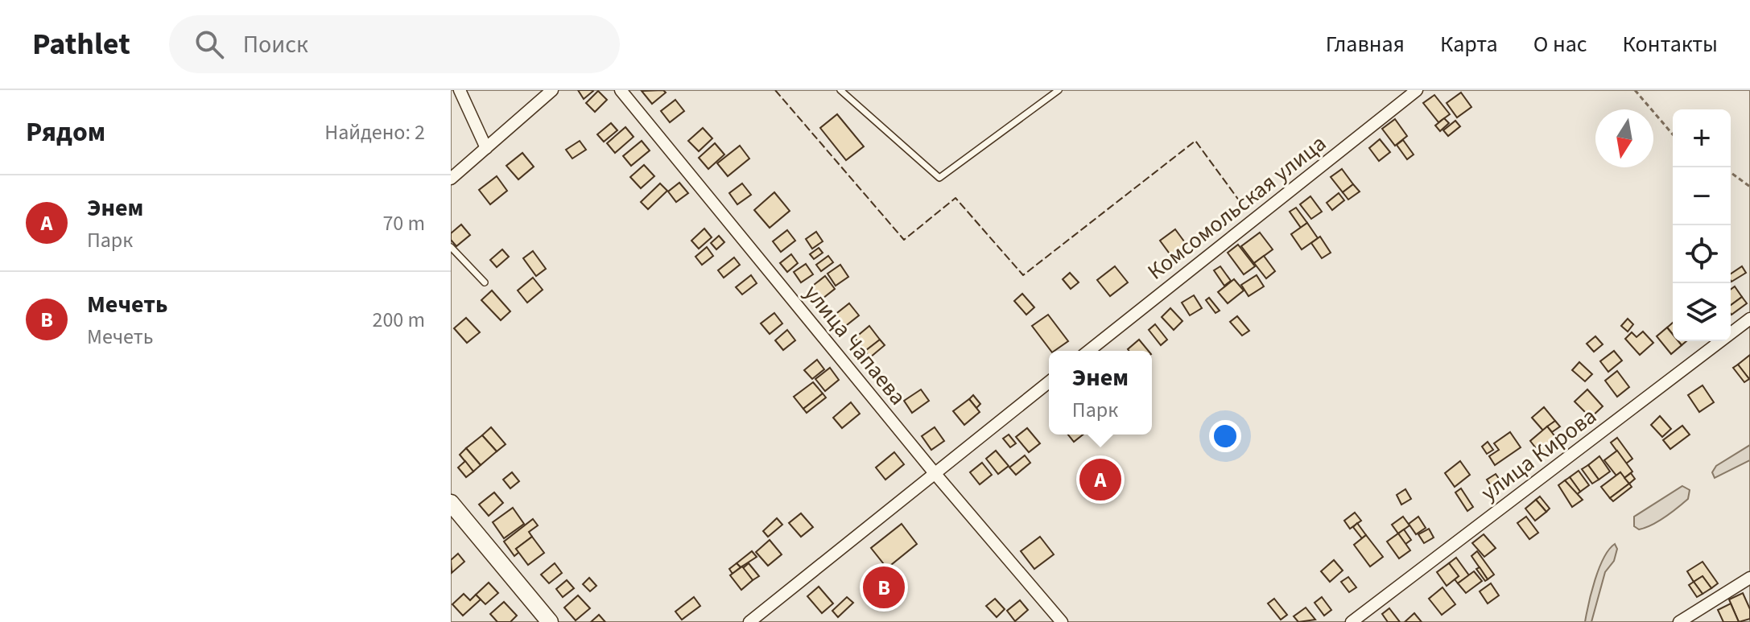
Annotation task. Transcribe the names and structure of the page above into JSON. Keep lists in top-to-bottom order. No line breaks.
{"streets":{"street":["Комсомольская улица","улица Чапаева","улица Кирова"]},"north":"bottom","page":{"header":"Pathlet","search":"Поиск","nav":["Главная","Карта","О нас","Контакты"],"heading":["Рядом","Найдено: 2"],"map_buttons":["+","−"],"list":[{"mark":"A","name":"Энем","note":"Парк","value":"70 m"},{"mark":"B","name":"Мечеть","note":"Мечеть","value":"200 m"}],"popup":["Энем","Парк"],"pins":["A","B"]}}
